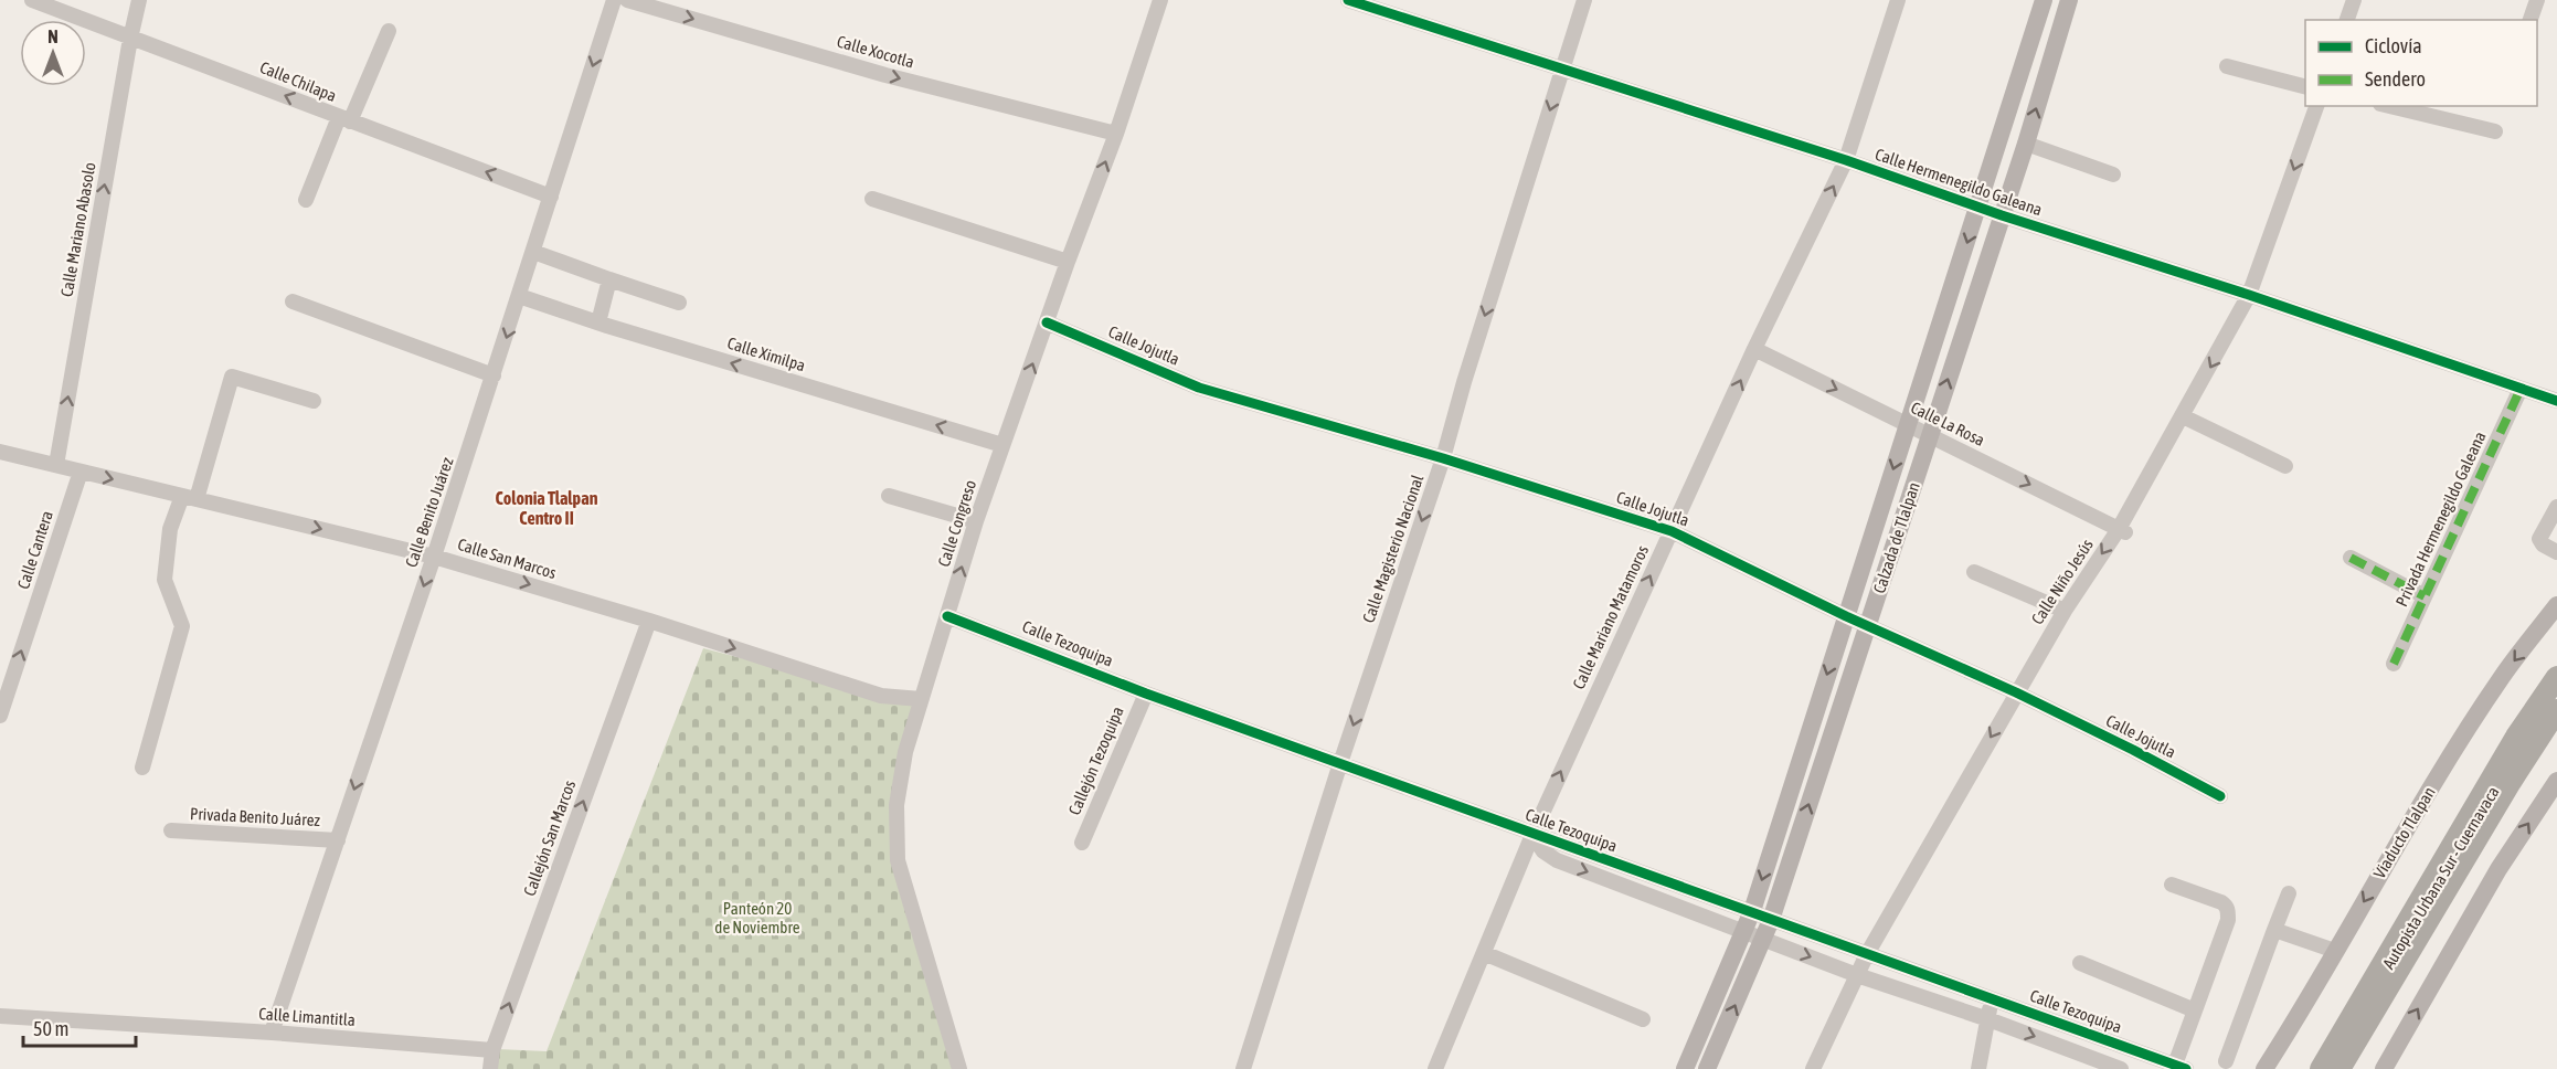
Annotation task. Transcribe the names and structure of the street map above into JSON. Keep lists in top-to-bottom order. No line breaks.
{"streets":{"highway":["Autopista Urbana Sur - Cuernavaca"],"main road":["Calzada de Tlalpan","Viaducto Tlalpan"],"street":["Calle Xocotla","Calle Chilapa","Calle Hermenegildo Galeana","Calle Mariano Abasolo","Calle Jojutla","Calle Ximilpa","Calle La Rosa","Calle Benito Juárez","Privada Hermenegildo Galeana","Calle Congreso","Calle Magisterio Nacional","Calle Cantera","Calle San Marcos","Calle Niño Jesús","Calle Mariano Matamoros","Calle Tezoquipa","Callejón Tezoquipa","Privada Benito Juárez","Callejón San Marcos","Calle Limantitla"]},"crossings":[["Calle Xocotla","Calle Congreso"],["Calle Chilapa","Calle Mariano Abasolo"],["Calle Chilapa","Calle Benito Juárez"],["Calle Hermenegildo Galeana","Privada Hermenegildo Galeana"],["Calle Hermenegildo Galeana","Calzada de Tlalpan"],["Calle Hermenegildo Galeana","Calle Magisterio Nacional"],["Calle Hermenegildo Galeana","Calle Niño Jesús"],["Calle Hermenegildo Galeana","Calle Mariano Matamoros"],["Calle Mariano Abasolo","Calle San Marcos"],["Calle Jojutla","Calle Congreso"],["Calle Jojutla","Calzada de Tlalpan"],["Calle Jojutla","Calle Magisterio Nacional"],["Calle Jojutla","Calle Niño Jesús"],["Calle Jojutla","Calle Mariano Matamoros"],["Calle Ximilpa","Calle Benito Juárez"],["Calle Ximilpa","Calle Congreso"],["Calle La Rosa","Calzada de Tlalpan"],["Calle La Rosa","Calle Niño Jesús"],["Calle La Rosa","Calle Mariano Matamoros"],["Calle Benito Juárez","Calle San Marcos"],["Calle Benito Juárez","Privada Benito Juárez"],["Calle Benito Juárez","Calle Limantitla"],["Calle Congreso","Calle San Marcos"],["Calle Congreso","Calle Tezoquipa"],["Calzada de Tlalpan","Calle Tezoquipa"],["Calle Magisterio Nacional","Calle Tezoquipa"],["Calle Cantera","Calle San Marcos"],["Calle San Marcos","Callejón San Marcos"],["Calle Niño Jesús","Calle Tezoquipa"],["Calle Mariano Matamoros","Calle Tezoquipa"],["Calle Tezoquipa","Callejón Tezoquipa"],["Callejón San Marcos","Calle Limantitla"]],"one_way":["Calle Chilapa","Calle Mariano Abasolo","Calle La Rosa","Calle Benito Juárez","Calle Magisterio Nacional","Calle San Marcos","Calle Niño Jesús","Calle Mariano Matamoros","Callejón San Marcos"],"districts":["Colonia Tlalpan Centro II"],"parks":["Panteón 20 de Noviembre"],"legend":["Ciclovía","Sendero"],"scale_bar":"50 m","north":"top"}
